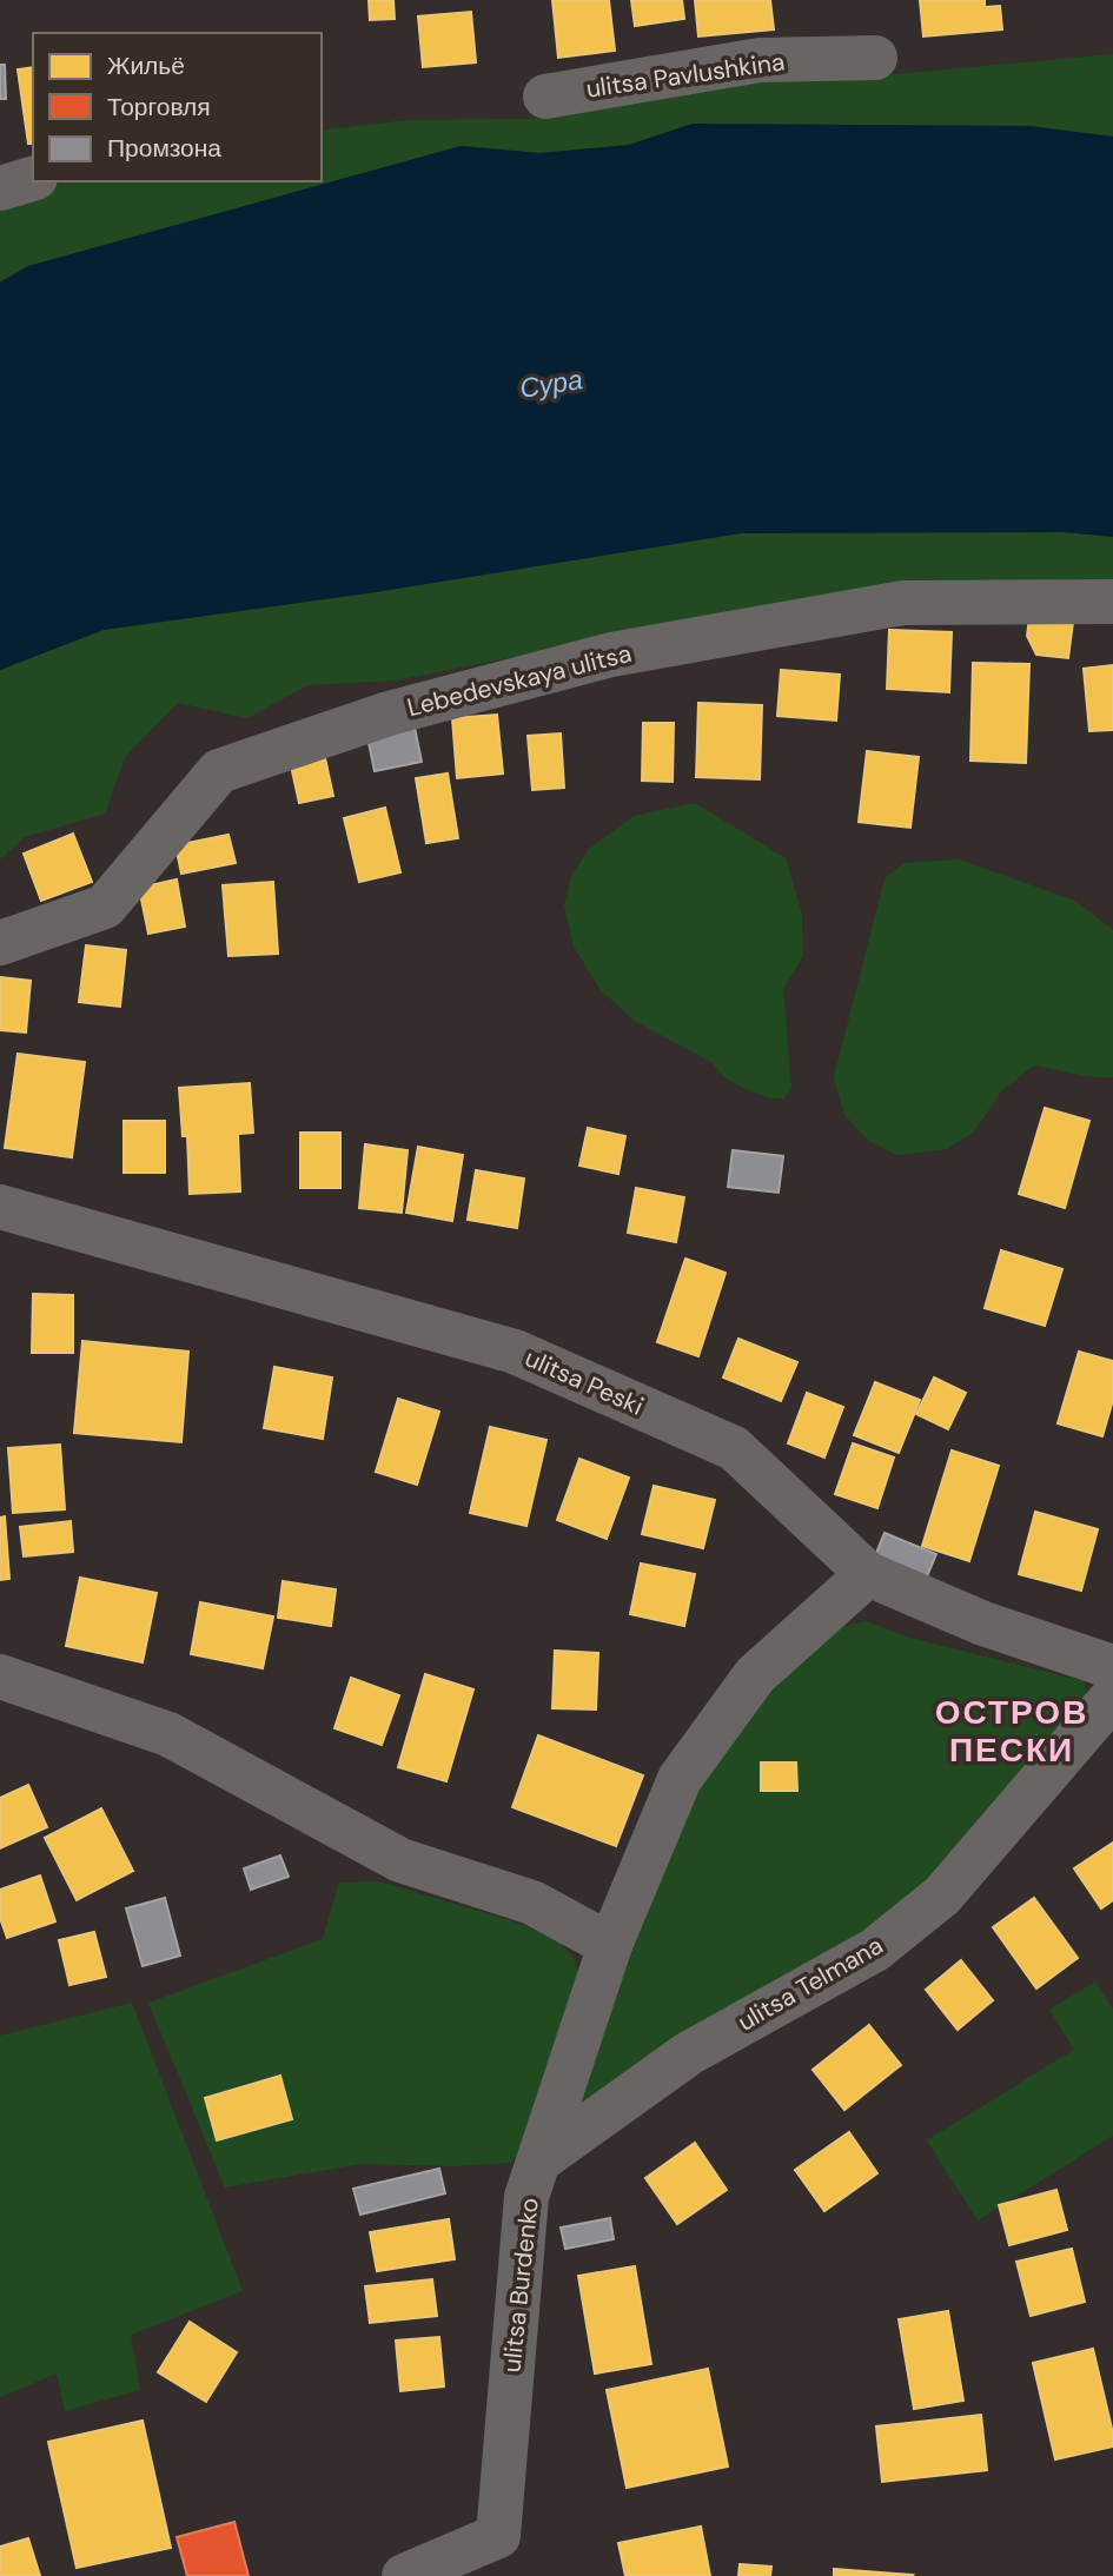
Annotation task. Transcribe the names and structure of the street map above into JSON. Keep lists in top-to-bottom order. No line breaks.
{"streets":{"street":["ulitsa Pavlushkina","Lebedevskaya ulitsa","ulitsa Peski","ulitsa Telmana","ulitsa Burdenko"]},"crossings":[["ulitsa Peski","ulitsa Burdenko"],["ulitsa Telmana","ulitsa Burdenko"]],"districts":["ОСТРОВ ПЕСКИ"],"water":["Сура"],"legend":["Жильё","Торговля","Промзона"]}
